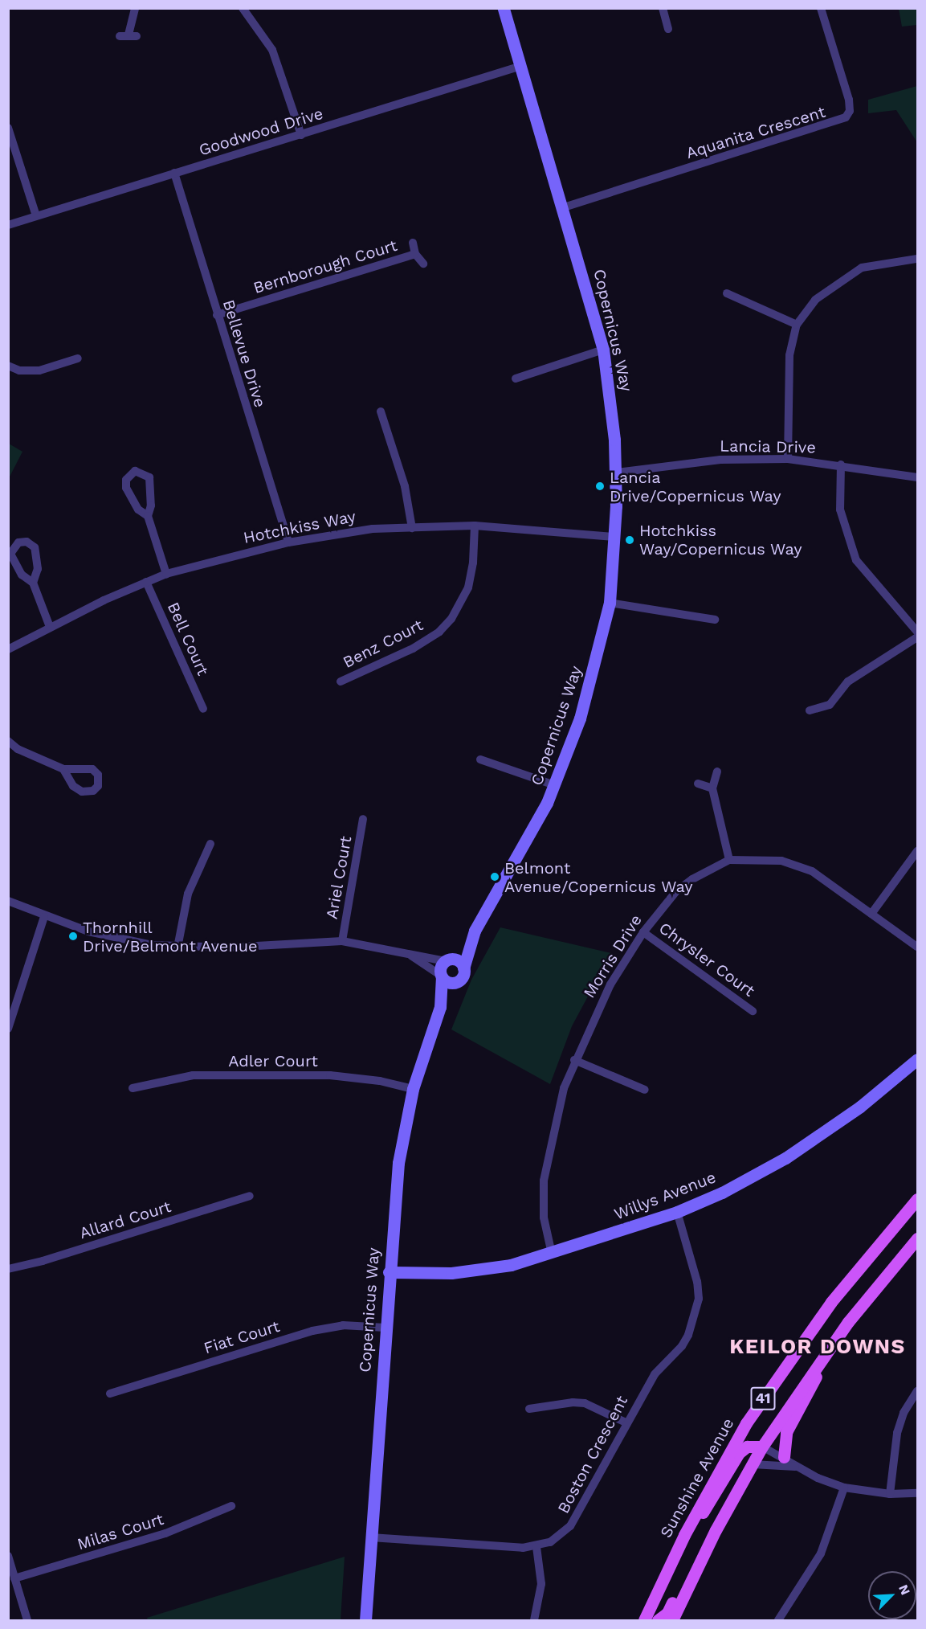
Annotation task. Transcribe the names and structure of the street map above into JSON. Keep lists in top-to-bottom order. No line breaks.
{"streets":{"main road":["41","Sunshine Avenue"],"street":["Goodwood Drive","Aquanita Crescent","Bernborough Court","Copernicus Way","Bellevue Drive","Lancia Drive","Hotchkiss Way","Bell Court","Benz Court","Ariel Court","Morris Drive","Chrysler Court","Adler Court","Willys Avenue","Allard Court","Fiat Court","Boston Crescent","Milas Court"]},"crossings":[["Goodwood Drive","Copernicus Way"],["Goodwood Drive","Bellevue Drive"],["Aquanita Crescent","Copernicus Way"],["Bernborough Court","Bellevue Drive"],["Copernicus Way","Lancia Drive"],["Copernicus Way","Hotchkiss Way"],["Copernicus Way","Adler Court"],["Copernicus Way","Willys Avenue"],["Copernicus Way","Fiat Court"],["Bellevue Drive","Hotchkiss Way"],["Hotchkiss Way","Bell Court"],["Hotchkiss Way","Benz Court"],["Morris Drive","Chrysler Court"],["Morris Drive","Willys Avenue"],["Willys Avenue","Boston Crescent"]],"districts":["KEILOR DOWNS"],"places":["Lancia Drive/Copernicus Way","Hotchkiss Way/Copernicus Way","Belmont Avenue/Copernicus Way","Thornhill Drive/Belmont Avenue"],"north":"top right"}
